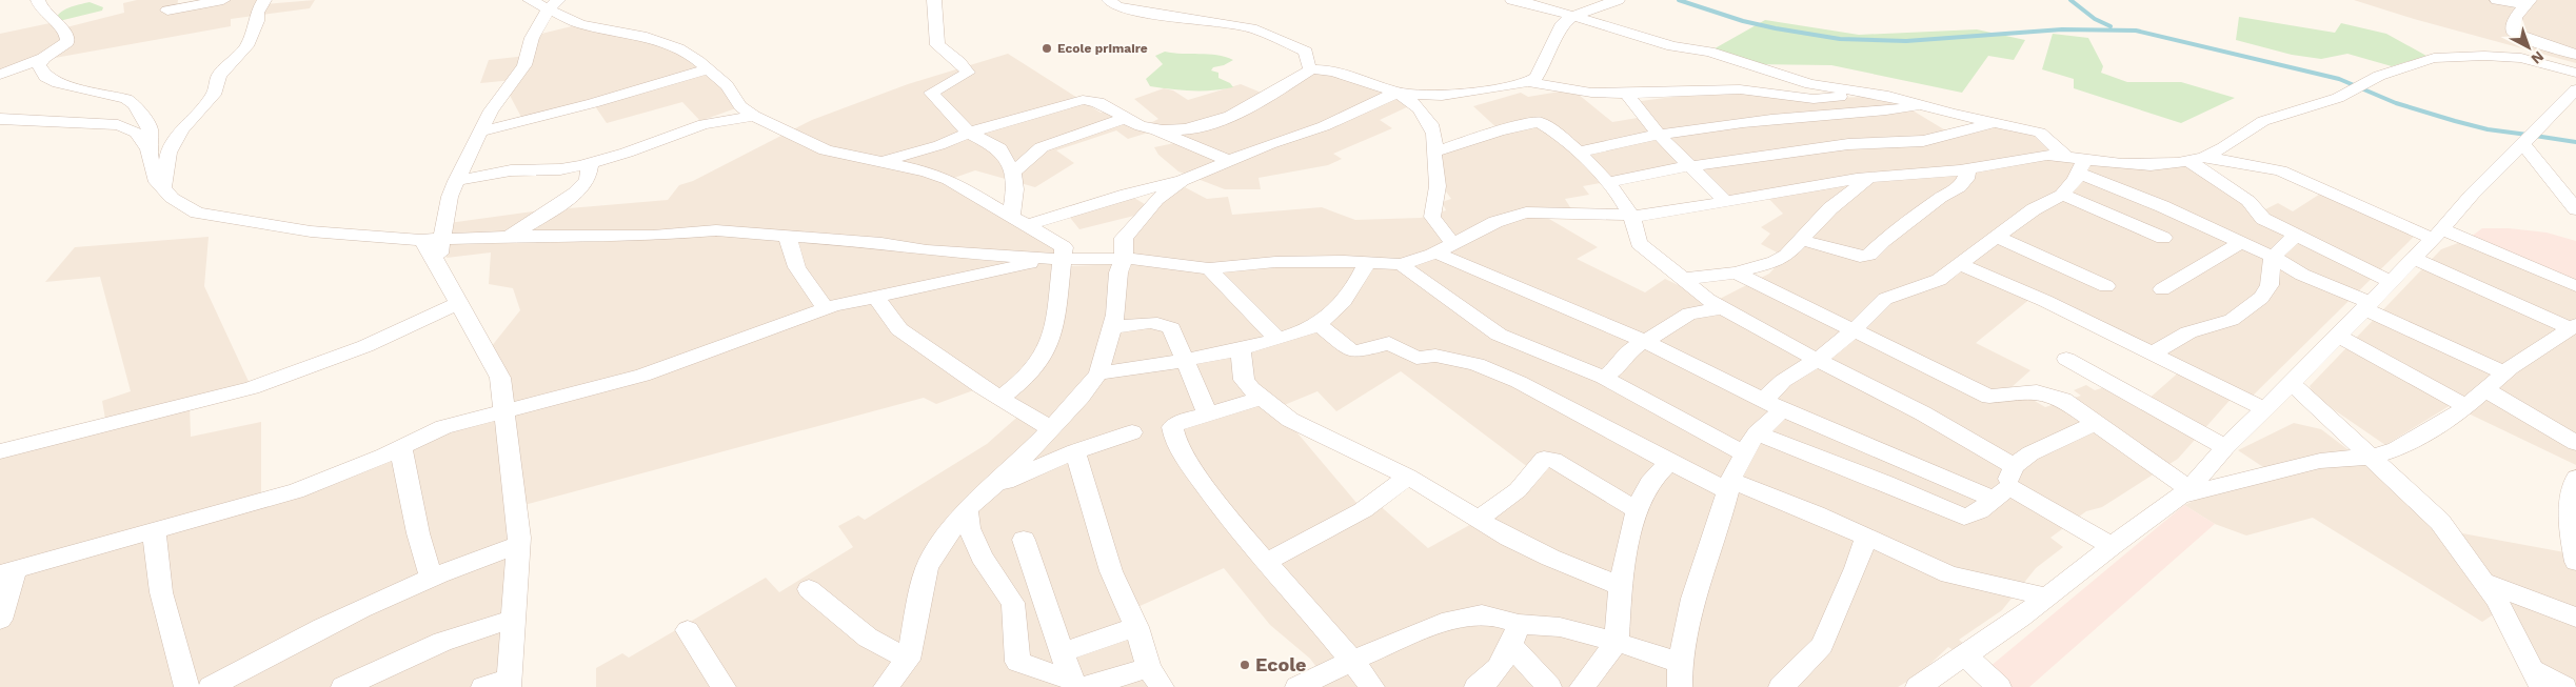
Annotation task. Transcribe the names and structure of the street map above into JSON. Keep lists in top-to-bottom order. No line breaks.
{"places":["Ecole primaire","Ecole"],"north":"bottom right"}
